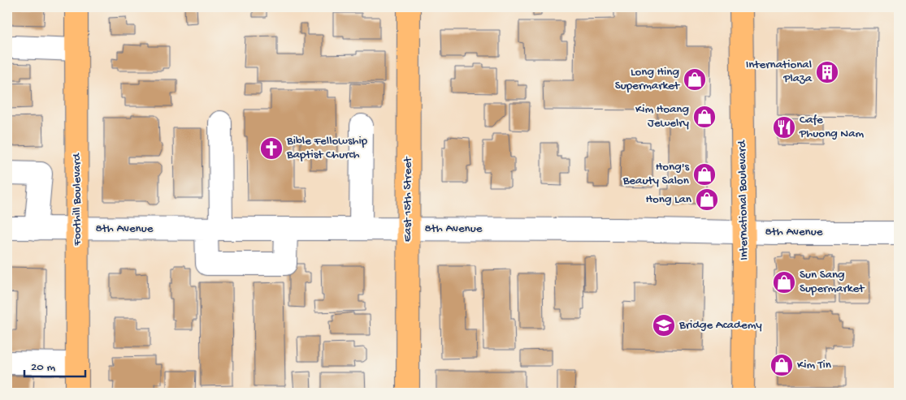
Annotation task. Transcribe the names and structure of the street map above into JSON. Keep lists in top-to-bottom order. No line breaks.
{"streets":{"main road":["Foothill Boulevard","East 15th Street","International Boulevard"],"street":["8th Avenue"]},"crossings":[["Foothill Boulevard","8th Avenue"],["East 15th Street","8th Avenue"],["International Boulevard","8th Avenue"]],"places":{"building":["International Plaza"],"shop":["Long Hing Supermarket","Kim Hoang Jewelry","Hong's Beauty Salon","Hong Lan","Sun Sang Supermarket","Kim Tin"],"restaurant":["Cafe Phuong Nam"],"church":["Bible Fellowship Baptist Church"],"school or university":["Bridge Academy"]},"scale_bar":"20 m"}
